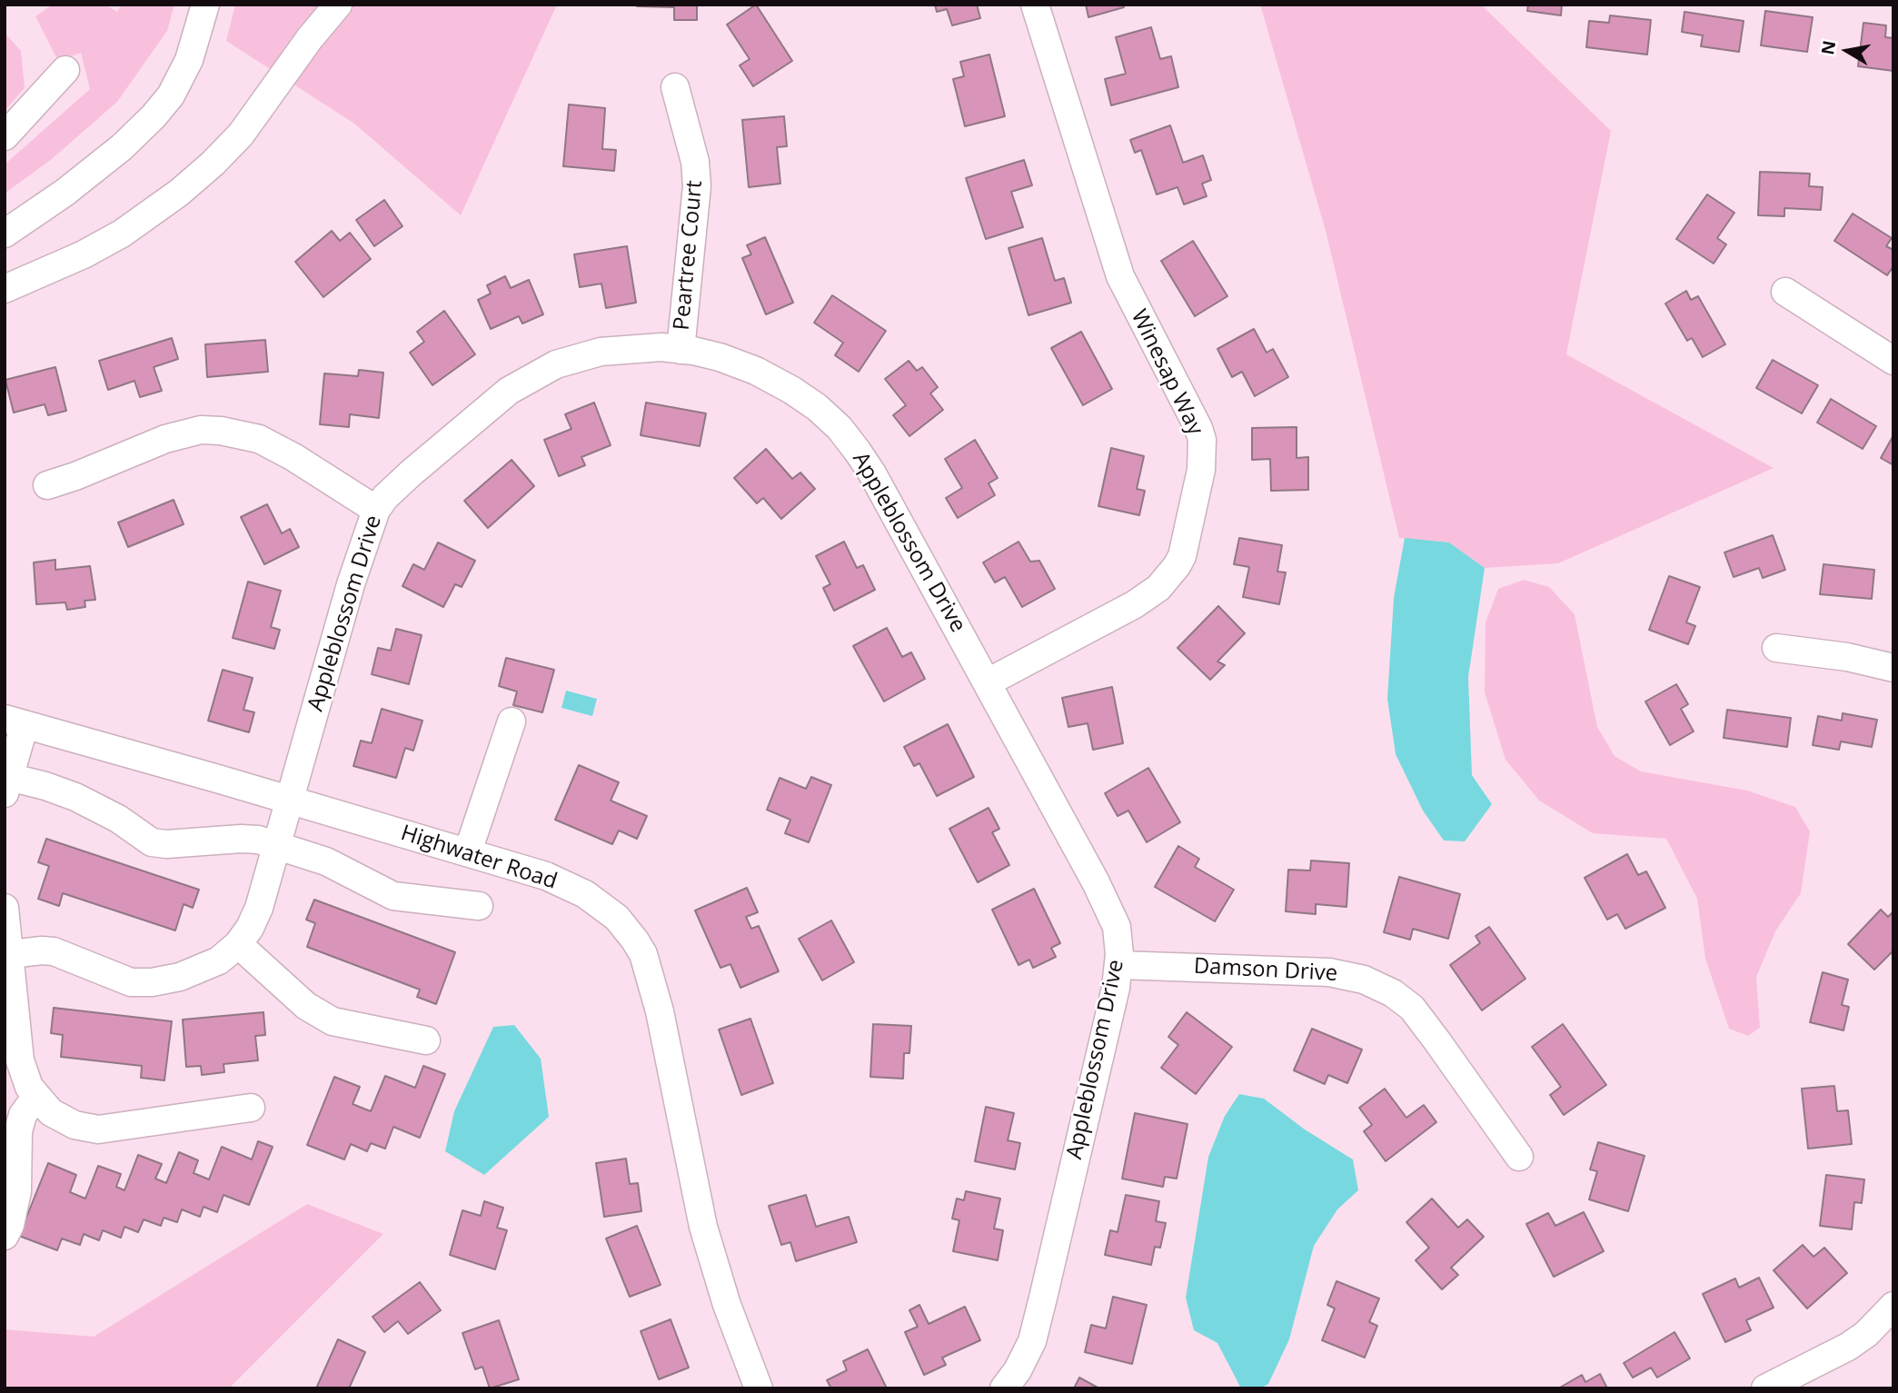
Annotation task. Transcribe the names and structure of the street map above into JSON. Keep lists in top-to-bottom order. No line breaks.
{"streets":{"street":["Peartree Court","Winesap Way","Appleblossom Drive","Highwater Road","Damson Drive"]},"crossings":[["Peartree Court","Appleblossom Drive"],["Winesap Way","Appleblossom Drive"],["Appleblossom Drive","Highwater Road"],["Appleblossom Drive","Damson Drive"]],"north":"left"}
